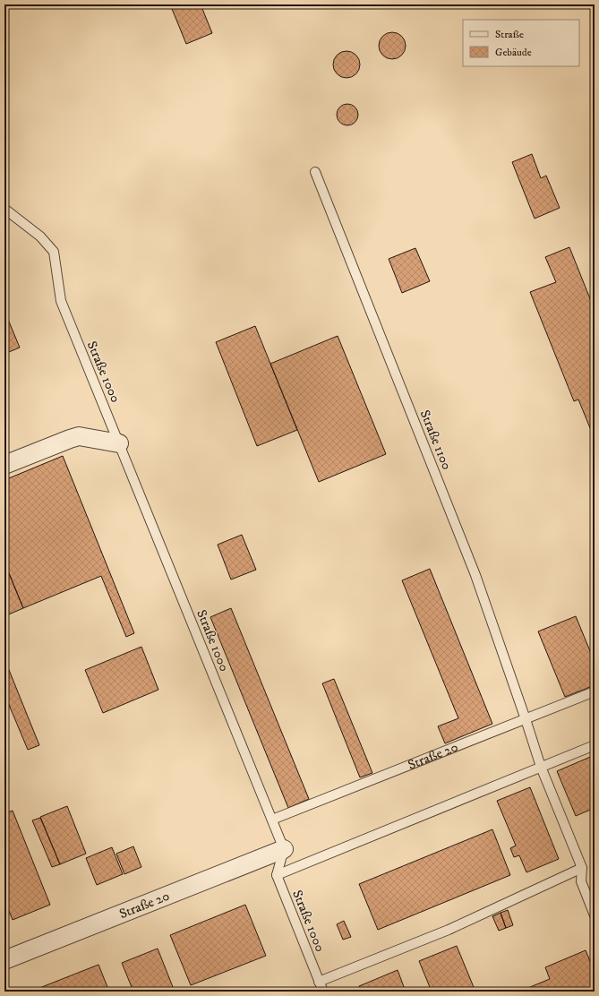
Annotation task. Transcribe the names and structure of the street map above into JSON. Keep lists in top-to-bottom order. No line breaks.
{"streets":{"street":["Straße 20"],"lane":["Straße 1000","Straße 1100"]},"crossings":[["Straße 1000","Straße 20"],["Straße 1100","Straße 20"]],"legend":["Straße","Gebäude"]}
